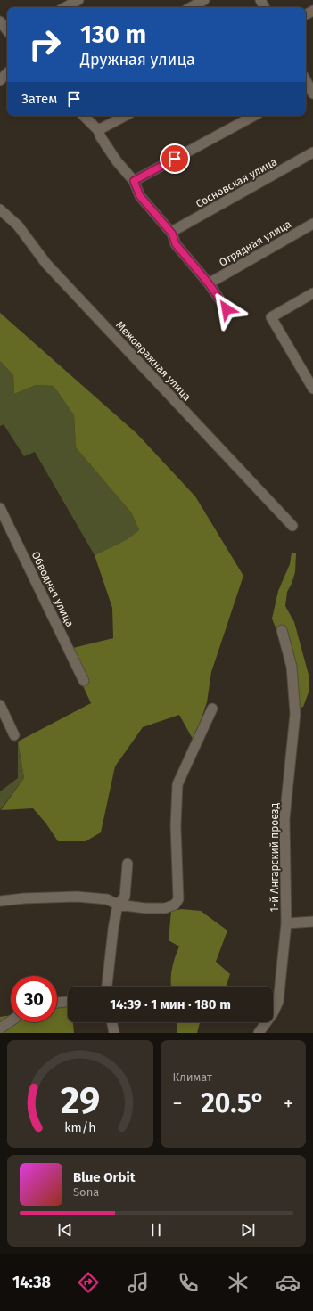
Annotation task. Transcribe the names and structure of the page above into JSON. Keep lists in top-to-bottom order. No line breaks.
{"streets":{"street":["Сосновская улица","Отрядная улица","Межовражная улица","Обводная улица","1-й Ангарский проезд"]},"page":{"turn":["130 m","Дружная улица"],"then":"Затем","limit":"30","trip":"14:39 · 1 мин · 180 m","tile":"Климат","heat":["−","20.5°","+"],"song":["Blue Orbit","Sona"],"tabs":"14:38","gauge":["29","km/h"]}}
